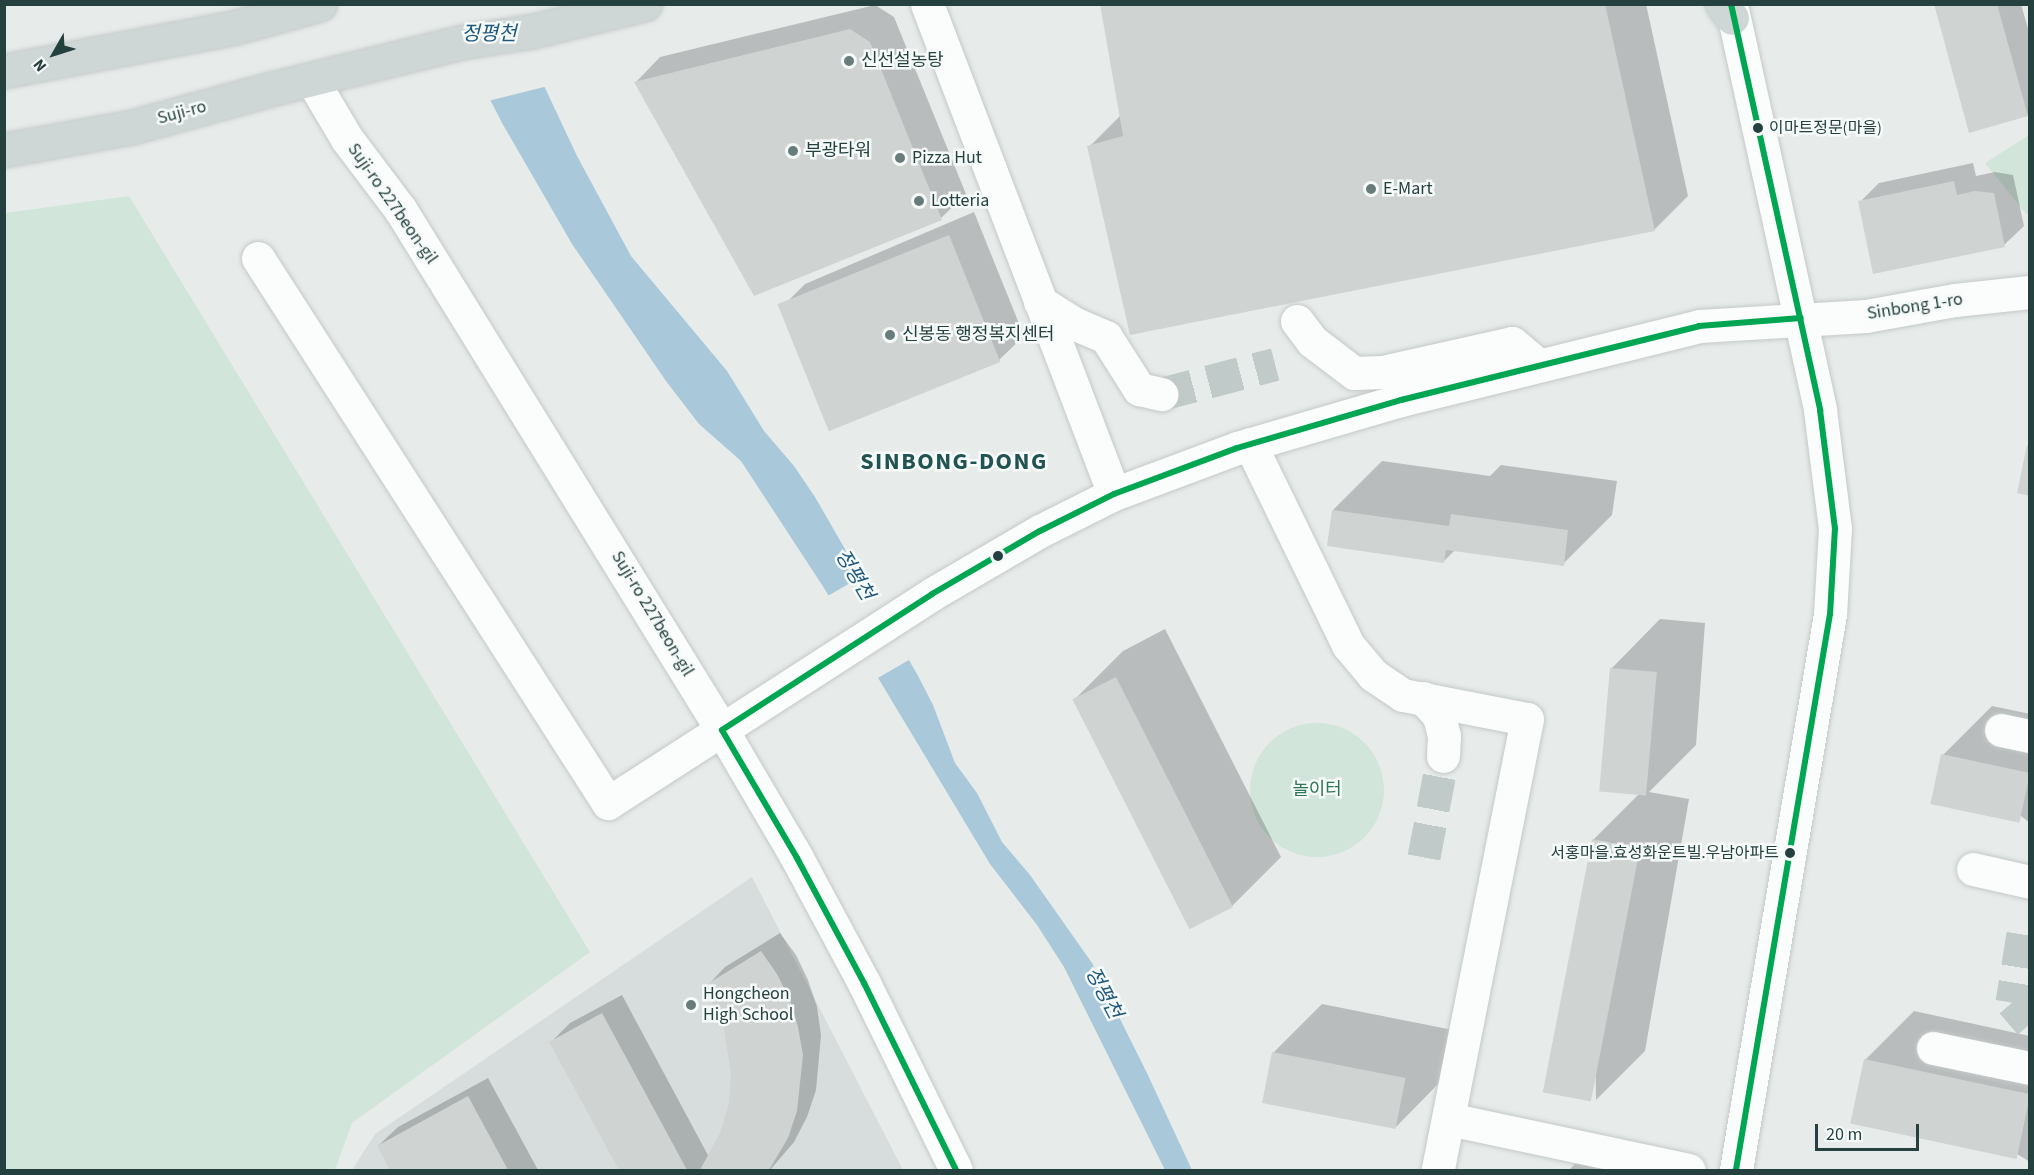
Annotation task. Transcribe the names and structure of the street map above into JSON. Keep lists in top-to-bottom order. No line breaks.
{"streets":{"main road":["Suji-ro"],"street":["Suji-ro 227beon-gil","Sinbong 1-ro"]},"crossings":[["Suji-ro","Suji-ro 227beon-gil"],["Suji-ro 227beon-gil","Sinbong 1-ro"]],"districts":["SINBONG-DONG"],"water":["정평천"],"parks":["놀이터"],"places":["신선설농탕","이마트정문(마을)","부광타워","Pizza Hut","E-Mart","Lotteria","신봉동 행정복지센터","서홍마을.효성화운트빌.우남아파트","Hongcheon High School"],"scale_bar":"20 m","north":"bottom left"}
